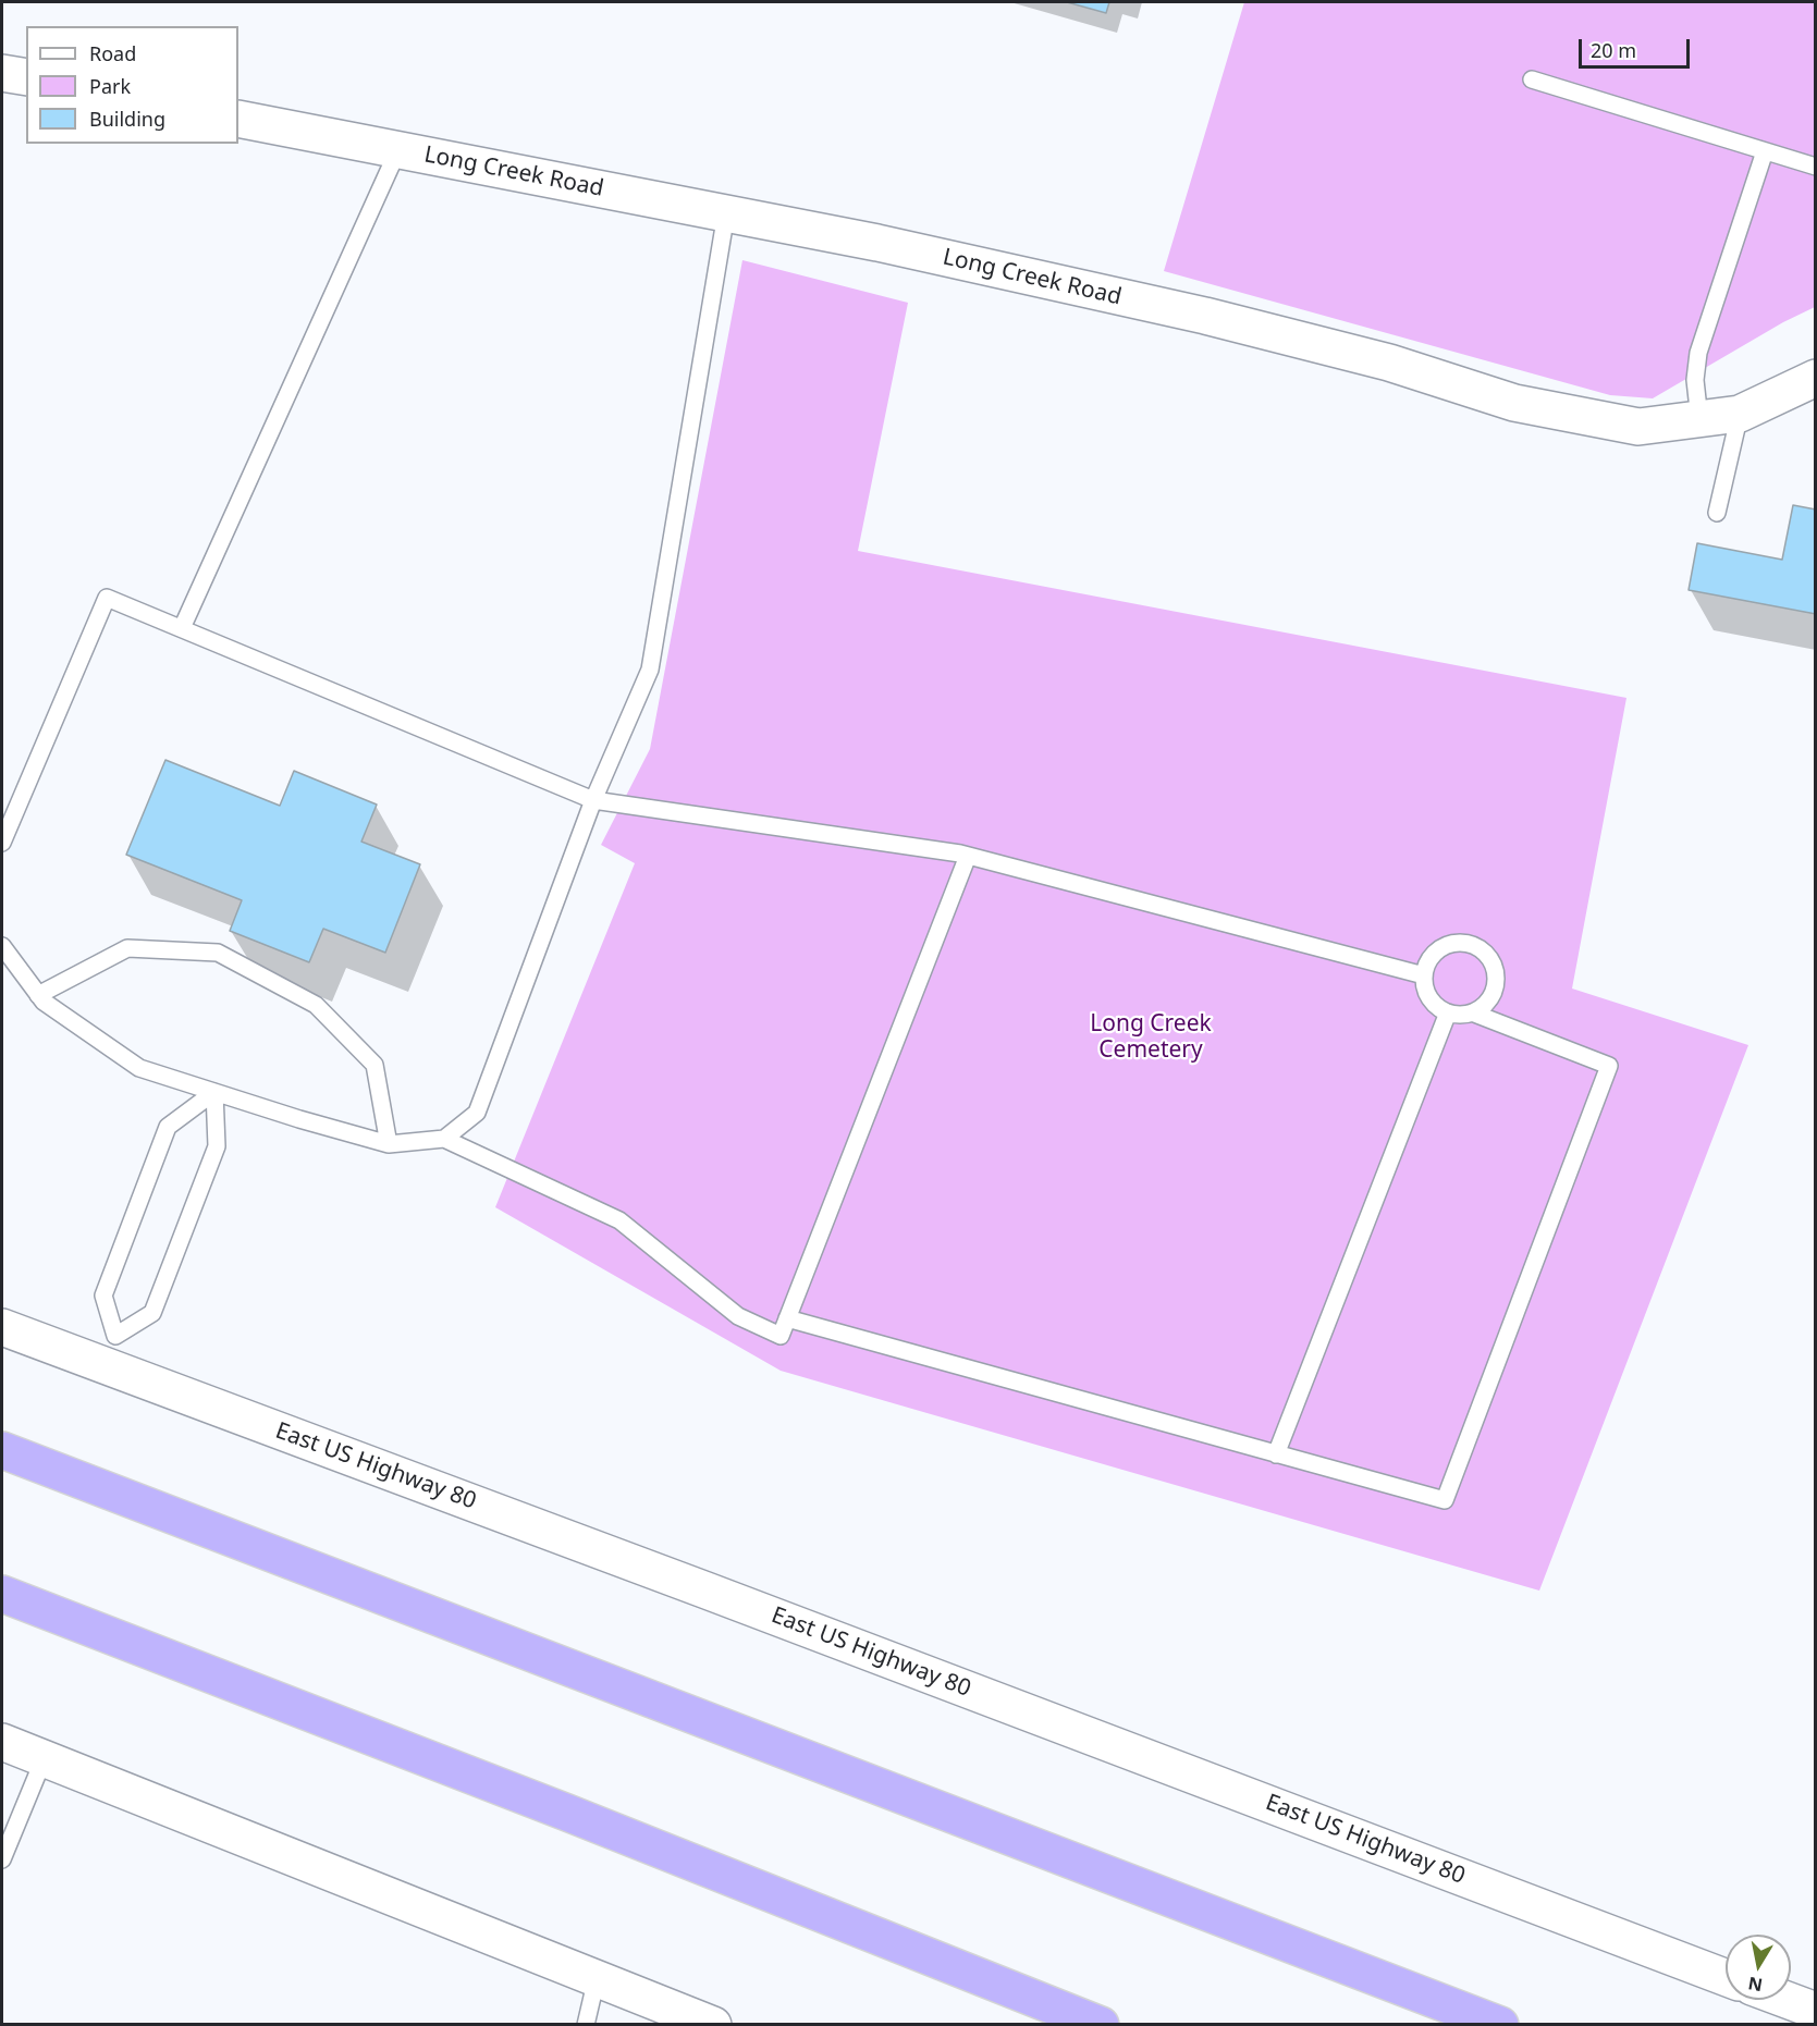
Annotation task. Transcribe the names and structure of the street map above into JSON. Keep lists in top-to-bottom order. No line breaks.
{"streets":{"main road":["Long Creek Road","East US Highway 80"]},"parks":["Long Creek Cemetery"],"legend":["Road","Park","Building"],"scale_bar":"20 m","north":"bottom"}
